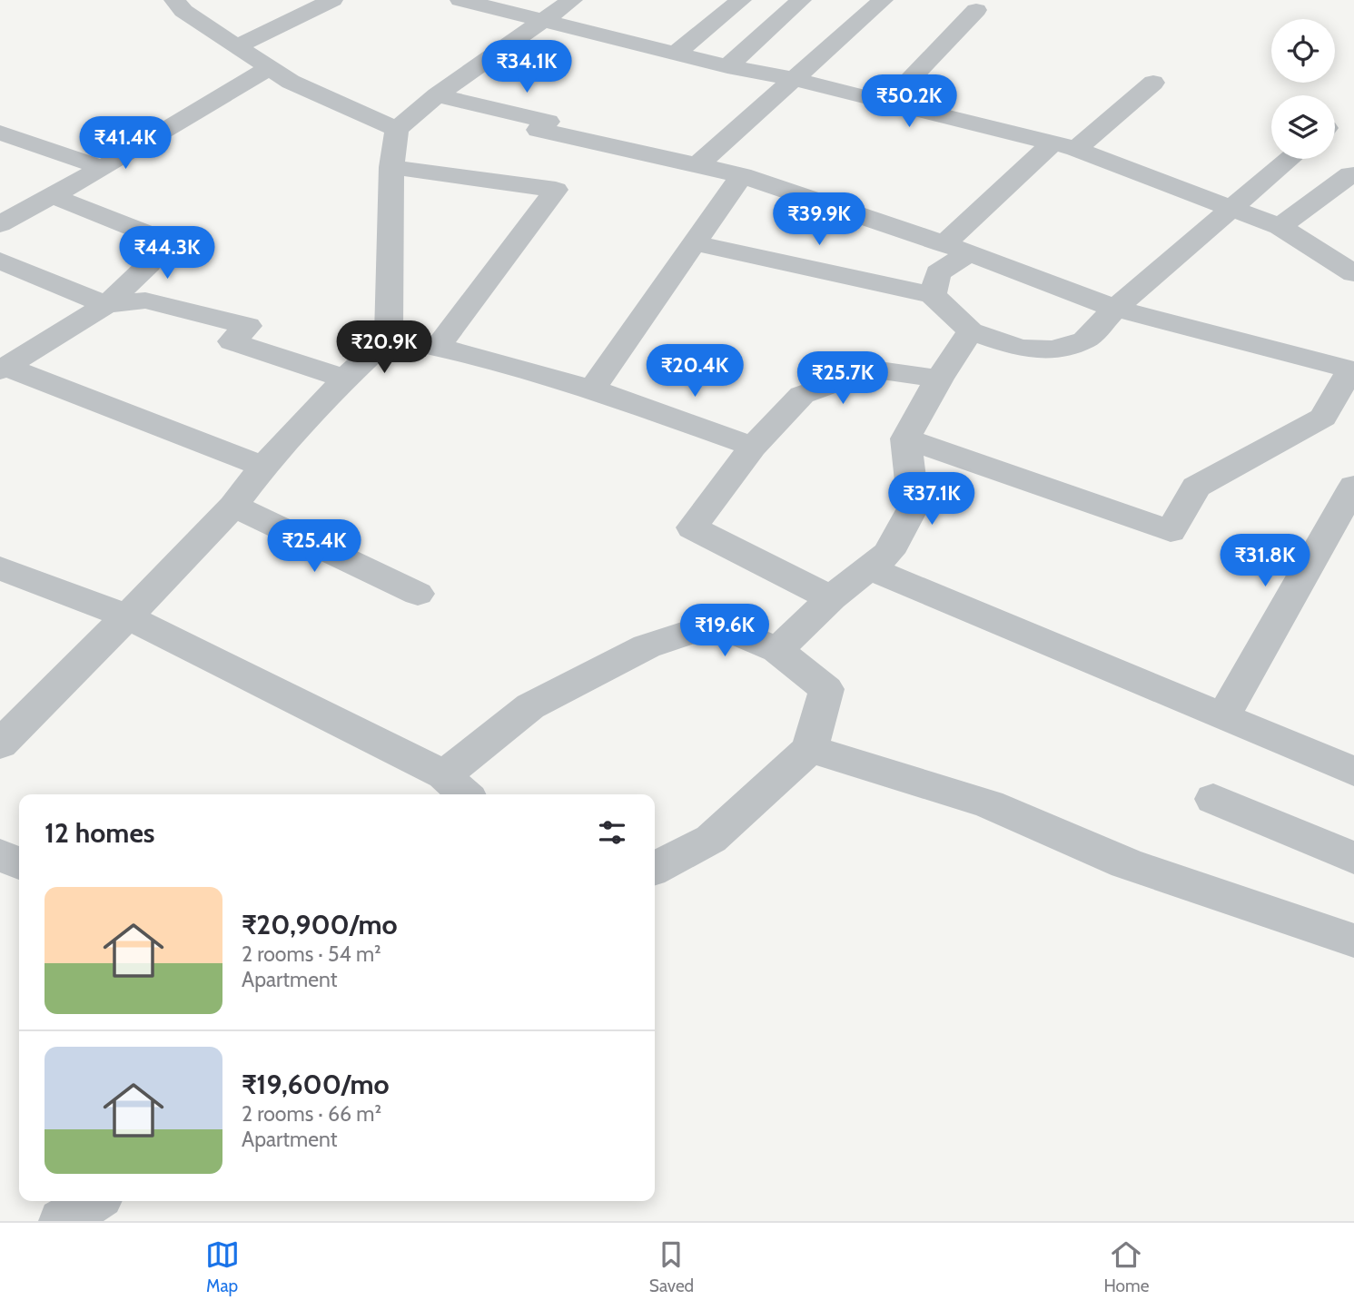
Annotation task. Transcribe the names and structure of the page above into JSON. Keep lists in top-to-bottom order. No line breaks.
{"page":{"price":["₹34.1K","₹50.2K","₹41.4K","₹39.9K","₹44.3K","₹20.9K","₹20.4K","₹25.7K","₹37.1K","₹25.4K","₹31.8K","₹19.6K"],"heading":"12 homes","list":[{"name":"₹20,900/mo","note":"2 rooms · 54 m² · Apartment"},{"name":"₹19,600/mo","note":"2 rooms · 66 m² · Apartment"}],"tabs":["Map","Saved","Home"]}}
